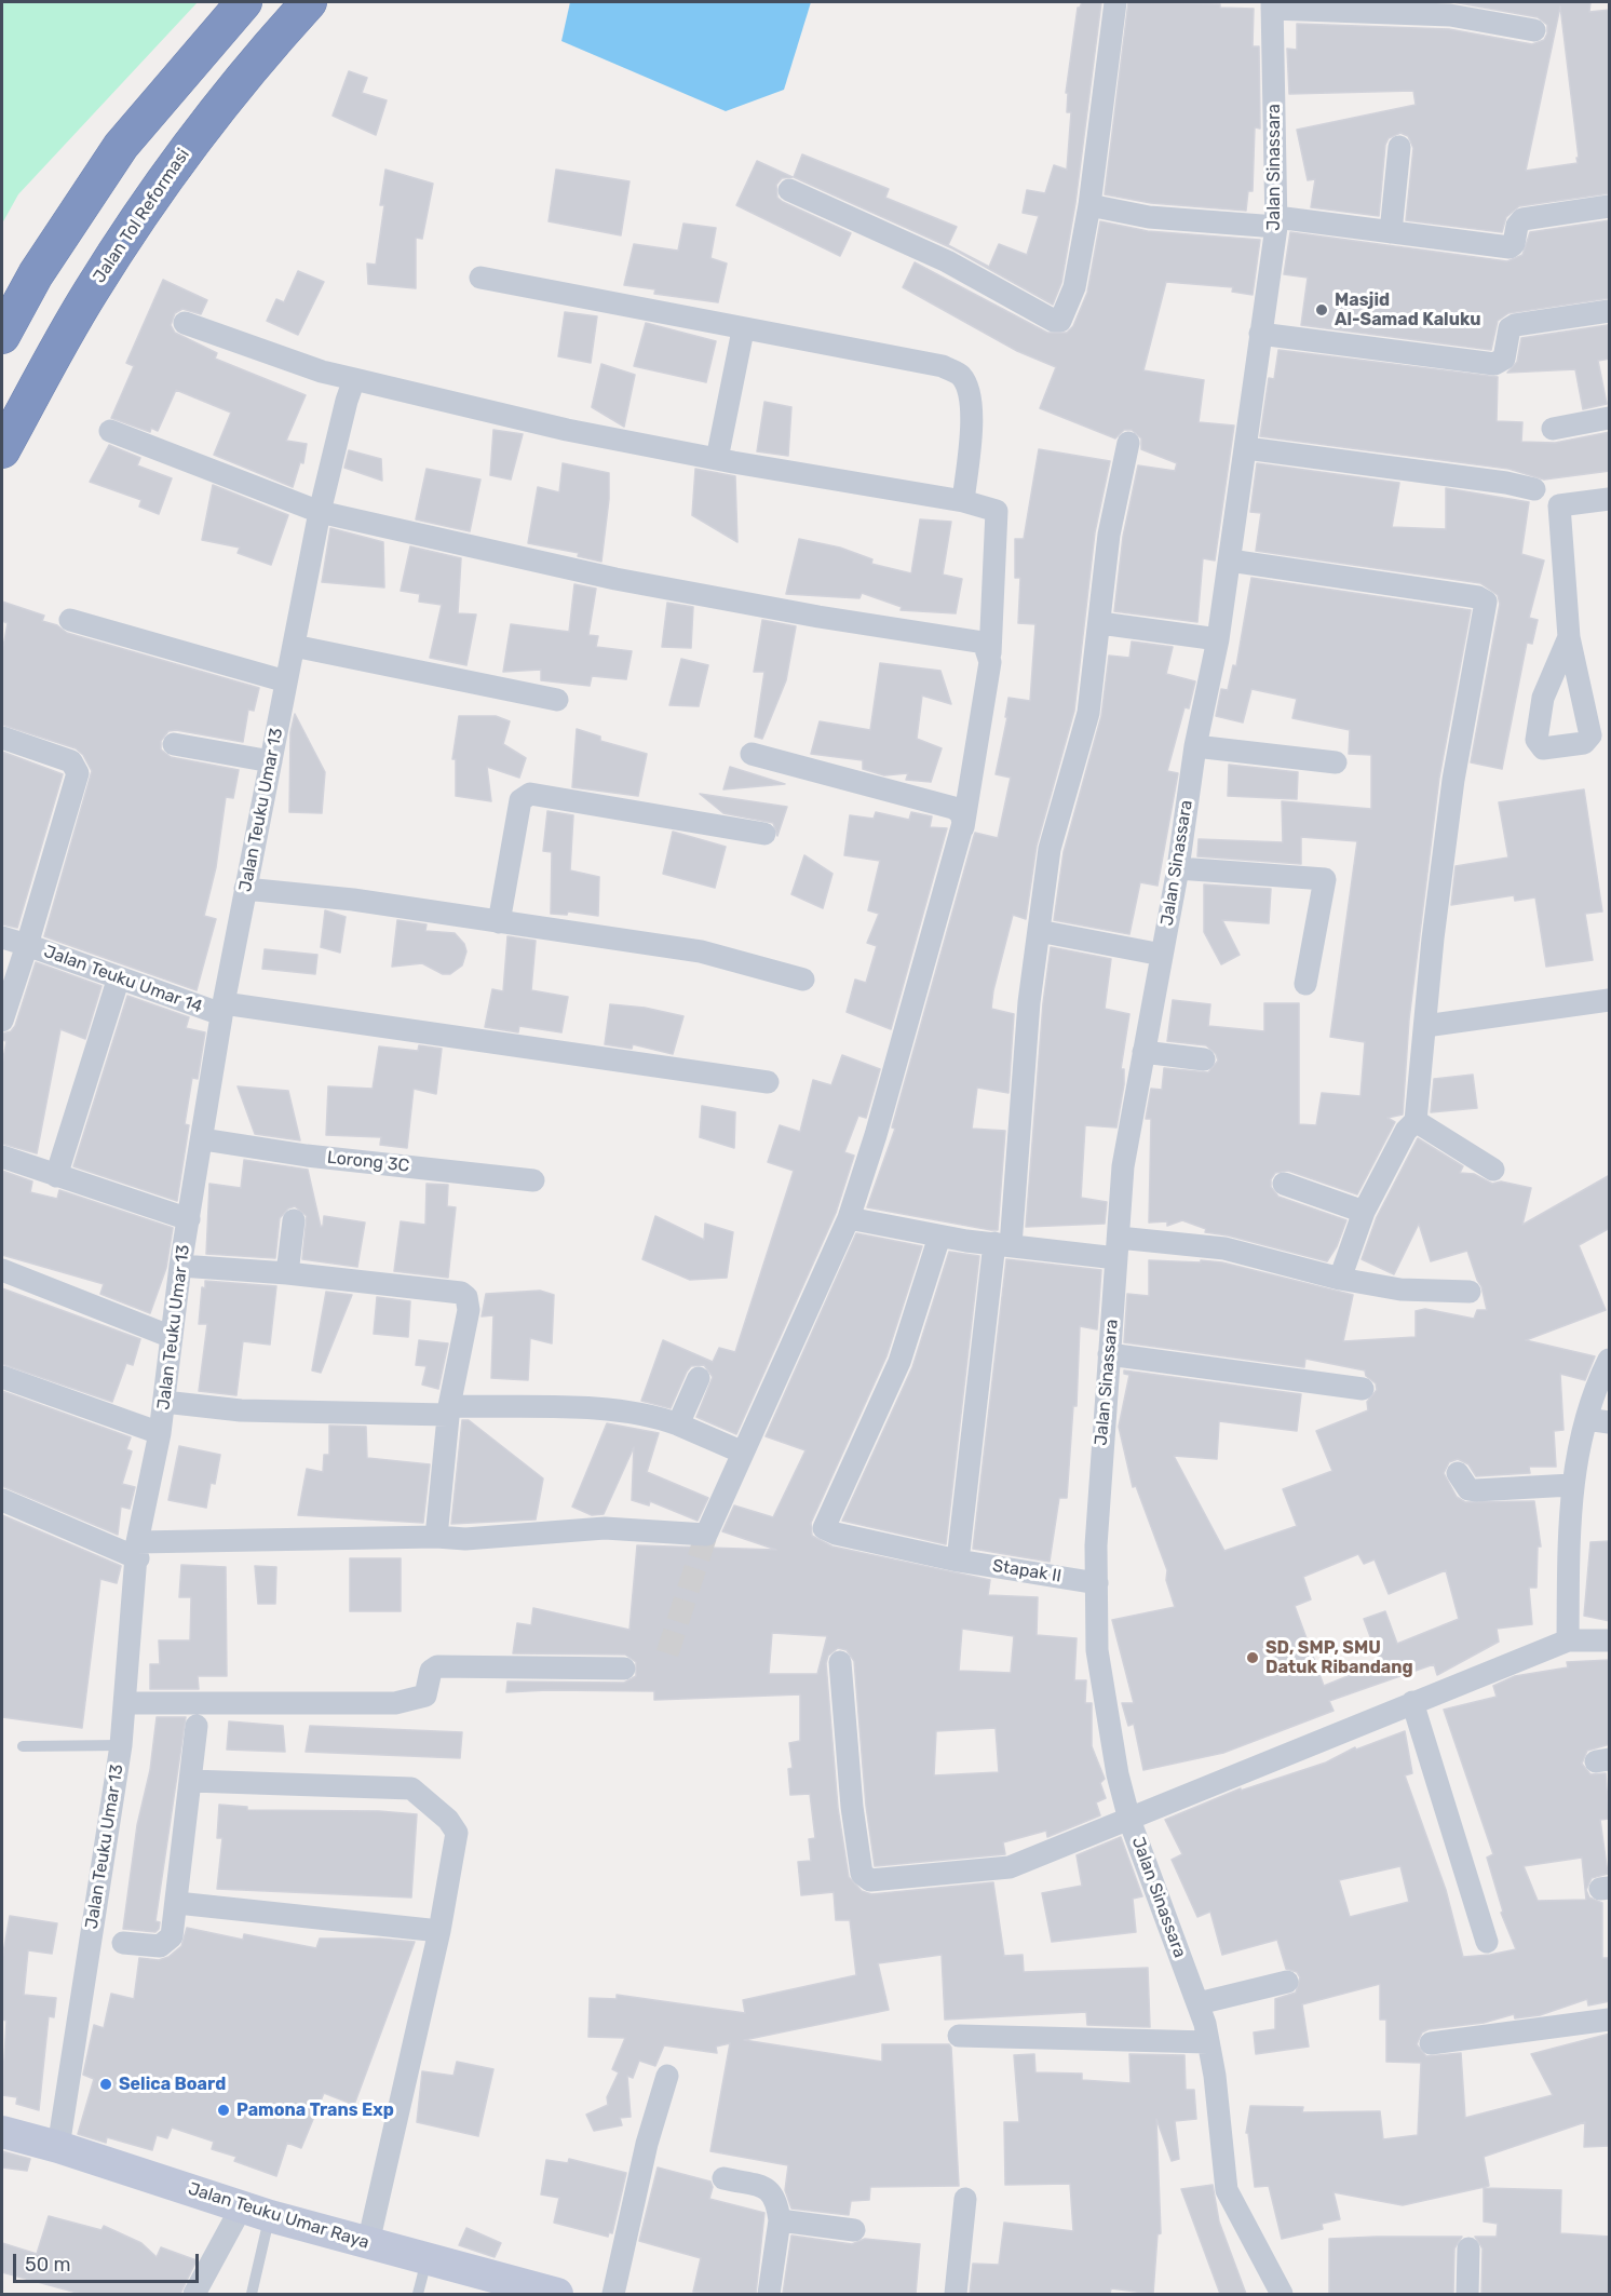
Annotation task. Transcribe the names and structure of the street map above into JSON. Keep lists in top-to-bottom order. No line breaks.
{"streets":{"highway":["Jalan Tol Reformasi"],"main road":["Jalan Teuku Umar Raya"],"street":["Jalan Sinassara","Jalan Teuku Umar 13","Jalan Teuku Umar 14","Lorong 3C","Stapak II"]},"crossings":[["Jalan Sinassara","Stapak II"],["Jalan Teuku Umar 13","Jalan Teuku Umar 14"],["Jalan Teuku Umar 13","Lorong 3C"],["Jalan Teuku Umar 13","Jalan Teuku Umar Raya"]],"places":["Masjid Al-Samad Kaluku","SD, SMP, SMU Datuk Ribandang","Selica Board","Pamona Trans Exp"],"scale_bar":"50 m"}
